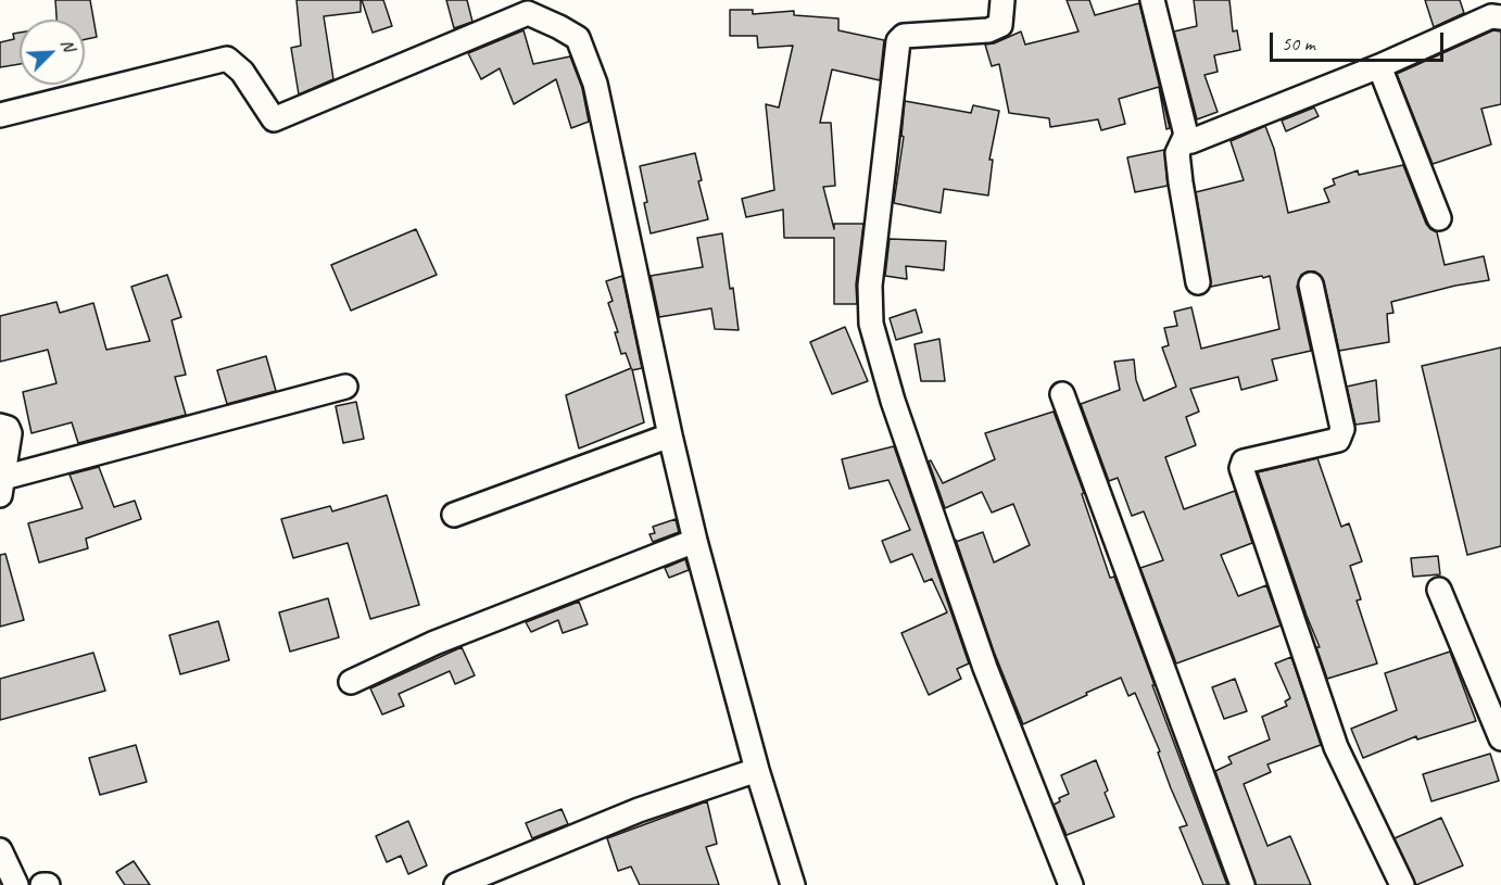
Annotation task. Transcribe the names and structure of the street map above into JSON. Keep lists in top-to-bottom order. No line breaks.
{"scale_bar":"50 m","north":"top right"}
